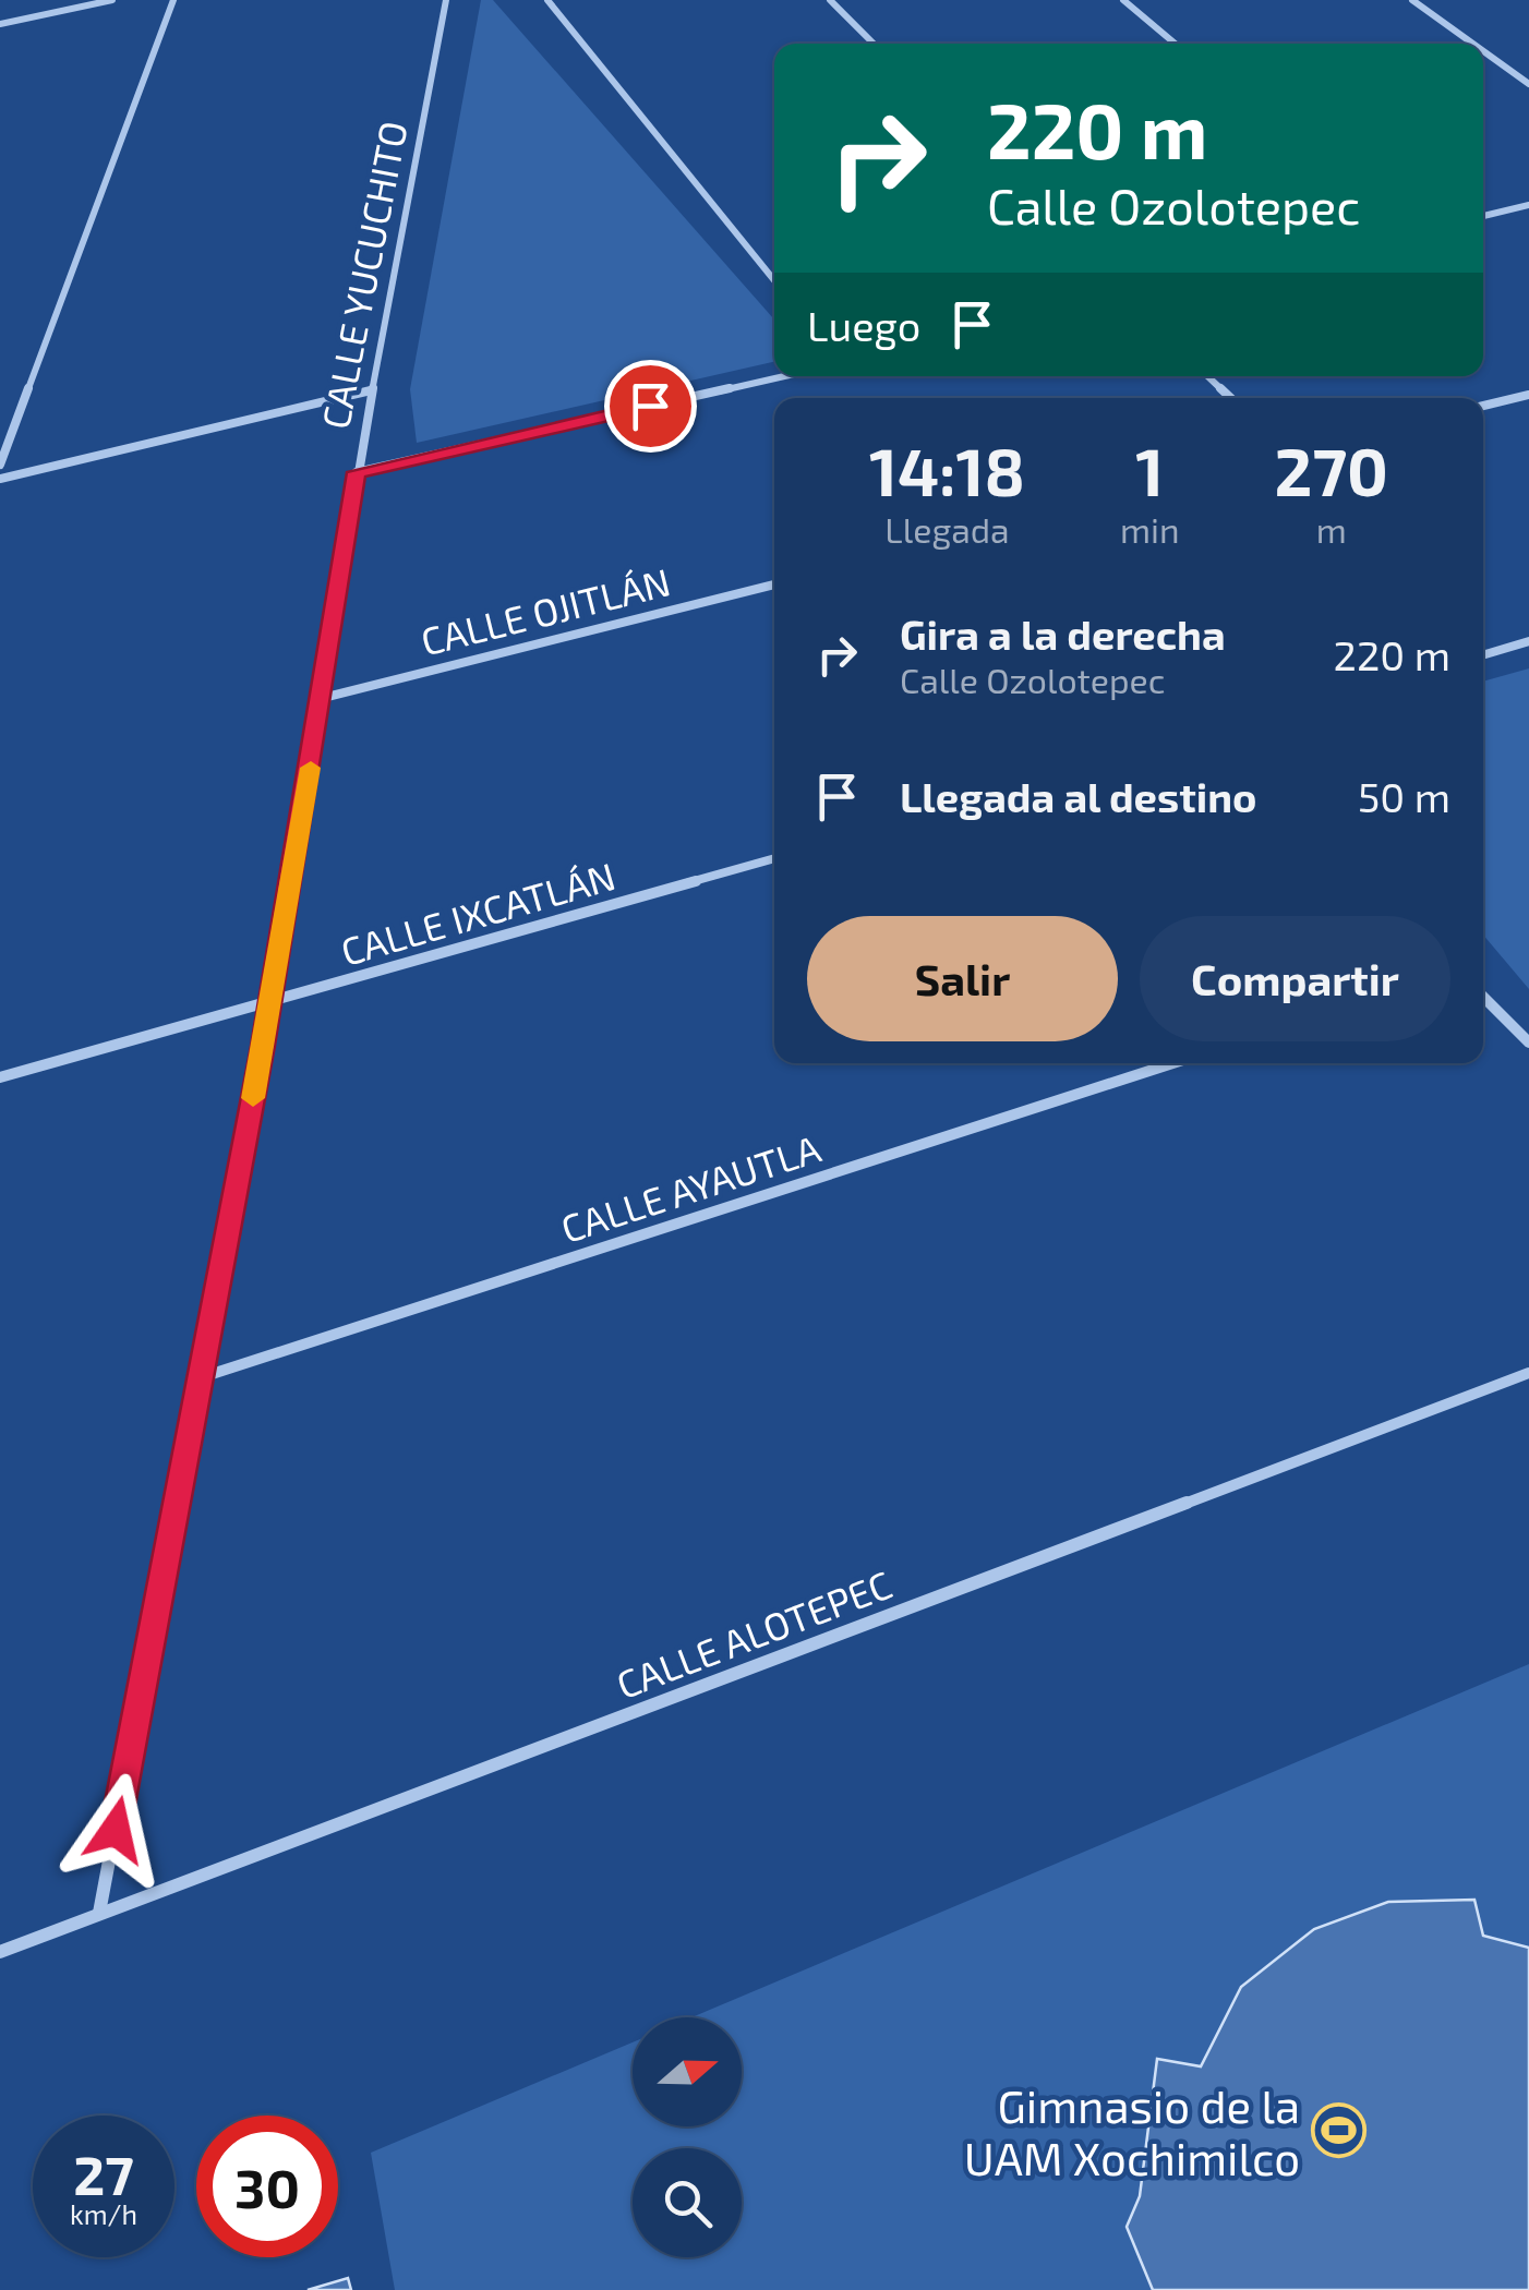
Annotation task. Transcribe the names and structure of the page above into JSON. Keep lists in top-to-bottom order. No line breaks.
{"streets":{"street":["CALLE YUCUCHITO","CALLE OJITLÁN","CALLE IXCATLÁN","CALLE AYAUTLA","CALLE ALOTEPEC"]},"crossings":[["CALLE YUCUCHITO","CALLE OJITLÁN"],["CALLE YUCUCHITO","CALLE IXCATLÁN"],["CALLE YUCUCHITO","CALLE AYAUTLA"],["CALLE YUCUCHITO","CALLE ALOTEPEC"]],"places":{"sports":["Gimnasio de la UAM Xochimilco"]},"north":"right","page":{"turn":["220 m","Calle Ozolotepec"],"then":"Luego","eta":["14:18","Llegada","1","min","270","m"],"list":[{"name":"Gira a la derecha","note":"Calle Ozolotepec","value":"220 m"},{"name":"Llegada al destino","value":"50 m"}],"buttons":["Salir","Compartir"],"speed":"27 km/h","limit":"30"}}
